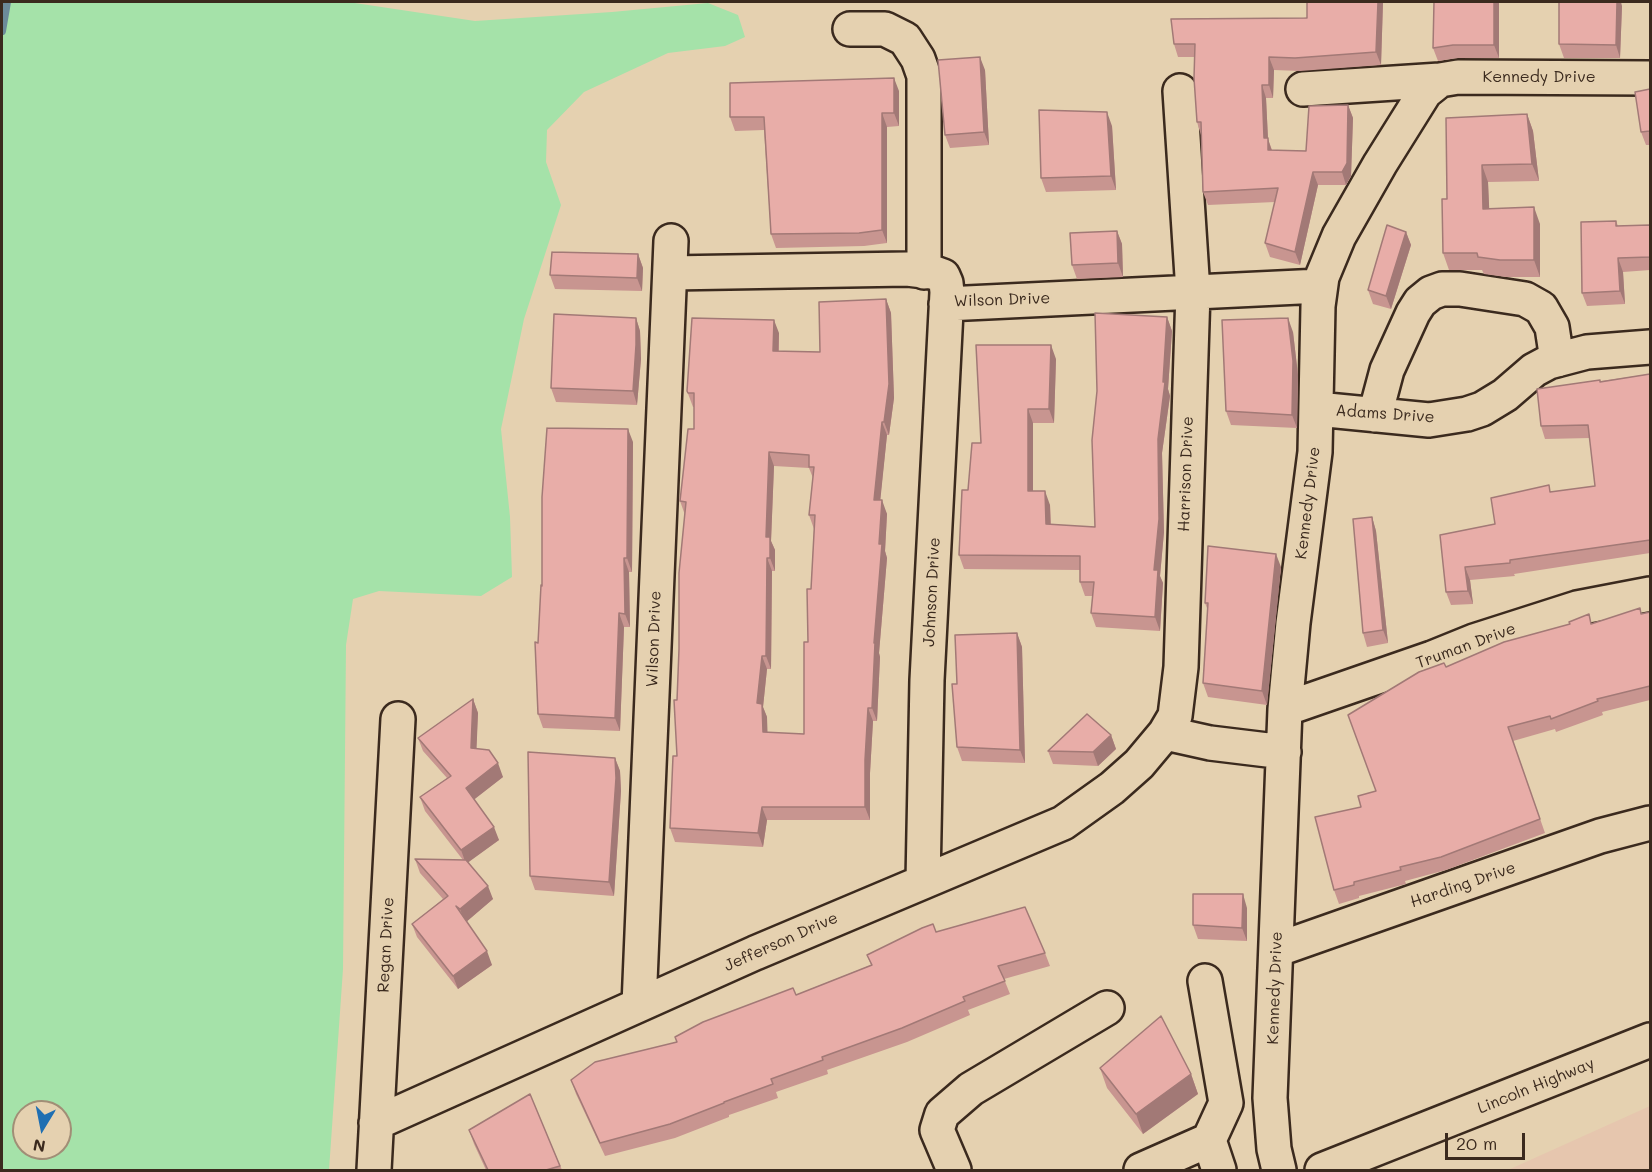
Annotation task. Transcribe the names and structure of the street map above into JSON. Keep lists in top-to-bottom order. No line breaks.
{"streets":{"street":["Kennedy Drive","Wilson Drive","Adams Drive","Harrison Drive","Johnson Drive","Truman Drive","Harding Drive","Jefferson Drive","Regan Drive","Lincoln Highway"]},"crossings":[["Kennedy Drive","Wilson Drive"],["Kennedy Drive","Adams Drive"],["Kennedy Drive","Truman Drive"],["Kennedy Drive","Harding Drive"],["Wilson Drive","Harrison Drive"],["Wilson Drive","Johnson Drive"],["Wilson Drive","Jefferson Drive"],["Harrison Drive","Jefferson Drive"],["Johnson Drive","Jefferson Drive"],["Jefferson Drive","Regan Drive"]],"scale_bar":"20 m","north":"bottom"}
